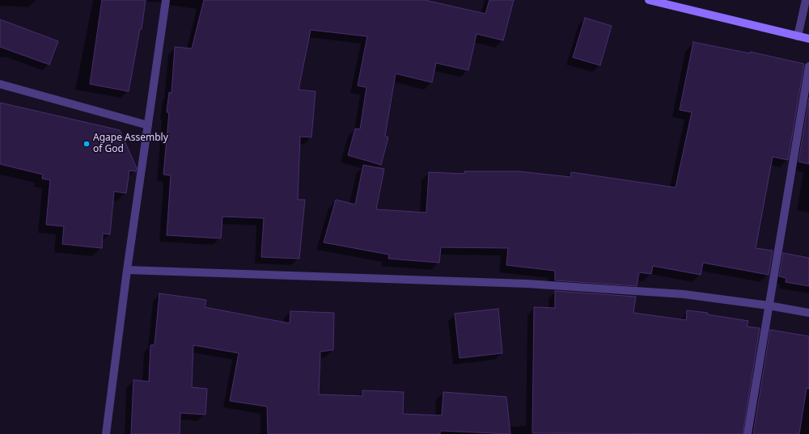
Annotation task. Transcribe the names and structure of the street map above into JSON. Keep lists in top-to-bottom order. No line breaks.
{"places":["Agape Assembly of God"]}
